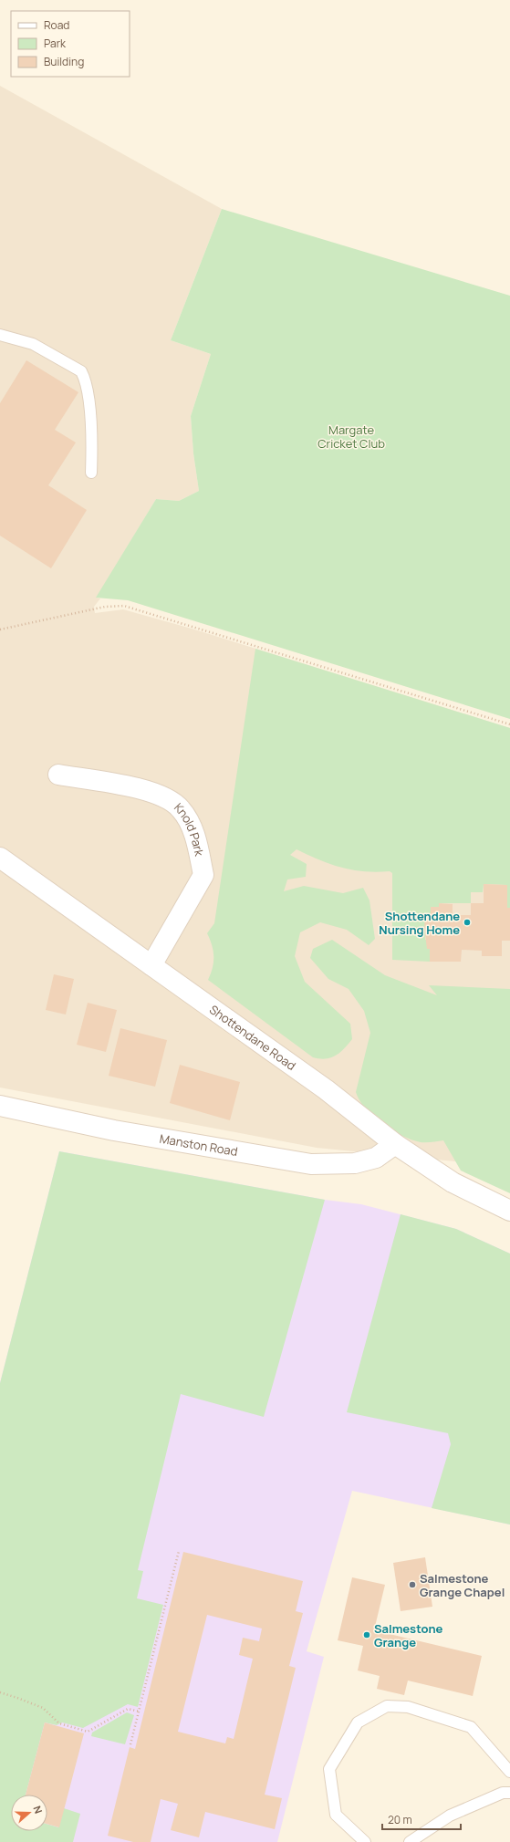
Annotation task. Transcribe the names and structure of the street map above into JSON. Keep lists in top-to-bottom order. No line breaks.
{"streets":{"street":["Knold Park","Shottendane Road","Manston Road"]},"crossings":[["Knold Park","Shottendane Road"],["Shottendane Road","Manston Road"]],"parks":["Margate Cricket Club"],"places":["Shottendane Nursing Home","Salmestone Grange Chapel","Salmestone Grange"],"legend":["Road","Park","Building"],"scale_bar":"20 m","north":"right"}
